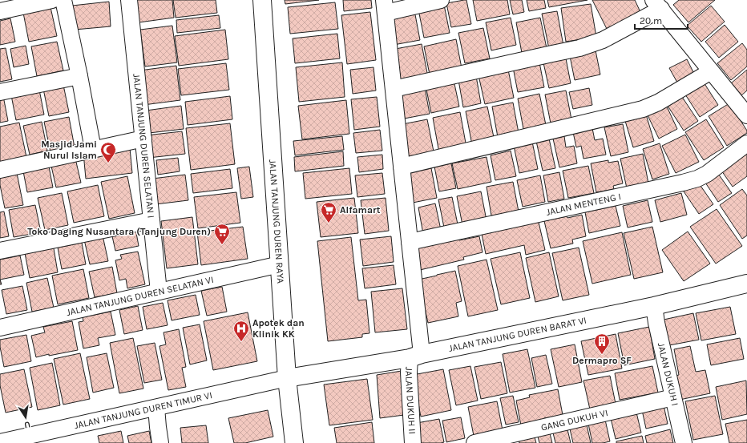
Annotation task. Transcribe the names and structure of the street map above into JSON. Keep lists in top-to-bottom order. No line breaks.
{"streets":{"street":["JALAN TANJUNG DUREN SELATAN I","JALAN MENTENG I","JALAN TANJUNG DUREN RAYA","JALAN TANJUNG DUREN SELATAN VI","JALAN TANJUNG DUREN BARAT VI","JALAN DUKUH I","JALAN DUKUH II","JALAN TANJUNG DUREN TIMUR VI","GANG DUKUH VI"]},"crossings":[["JALAN TANJUNG DUREN SELATAN I","JALAN TANJUNG DUREN SELATAN VI"],["JALAN TANJUNG DUREN RAYA","JALAN TANJUNG DUREN SELATAN VI"],["JALAN TANJUNG DUREN RAYA","JALAN TANJUNG DUREN BARAT VI"],["JALAN TANJUNG DUREN RAYA","JALAN TANJUNG DUREN TIMUR VI"],["JALAN TANJUNG DUREN BARAT VI","JALAN DUKUH I"],["JALAN TANJUNG DUREN BARAT VI","JALAN DUKUH II"],["JALAN TANJUNG DUREN BARAT VI","JALAN TANJUNG DUREN TIMUR VI"],["JALAN DUKUH I","GANG DUKUH VI"]],"places":{"mosque":["Masjid Jami Nurul Islam"],"supermarket":["Alfamart","Toko Daging Nusantara (Tanjung Duren)"],"hospital":["Apotek dan Klinik KK"],"building":["Dermapro SF"]},"scale_bar":"20 m","north":"bottom"}
